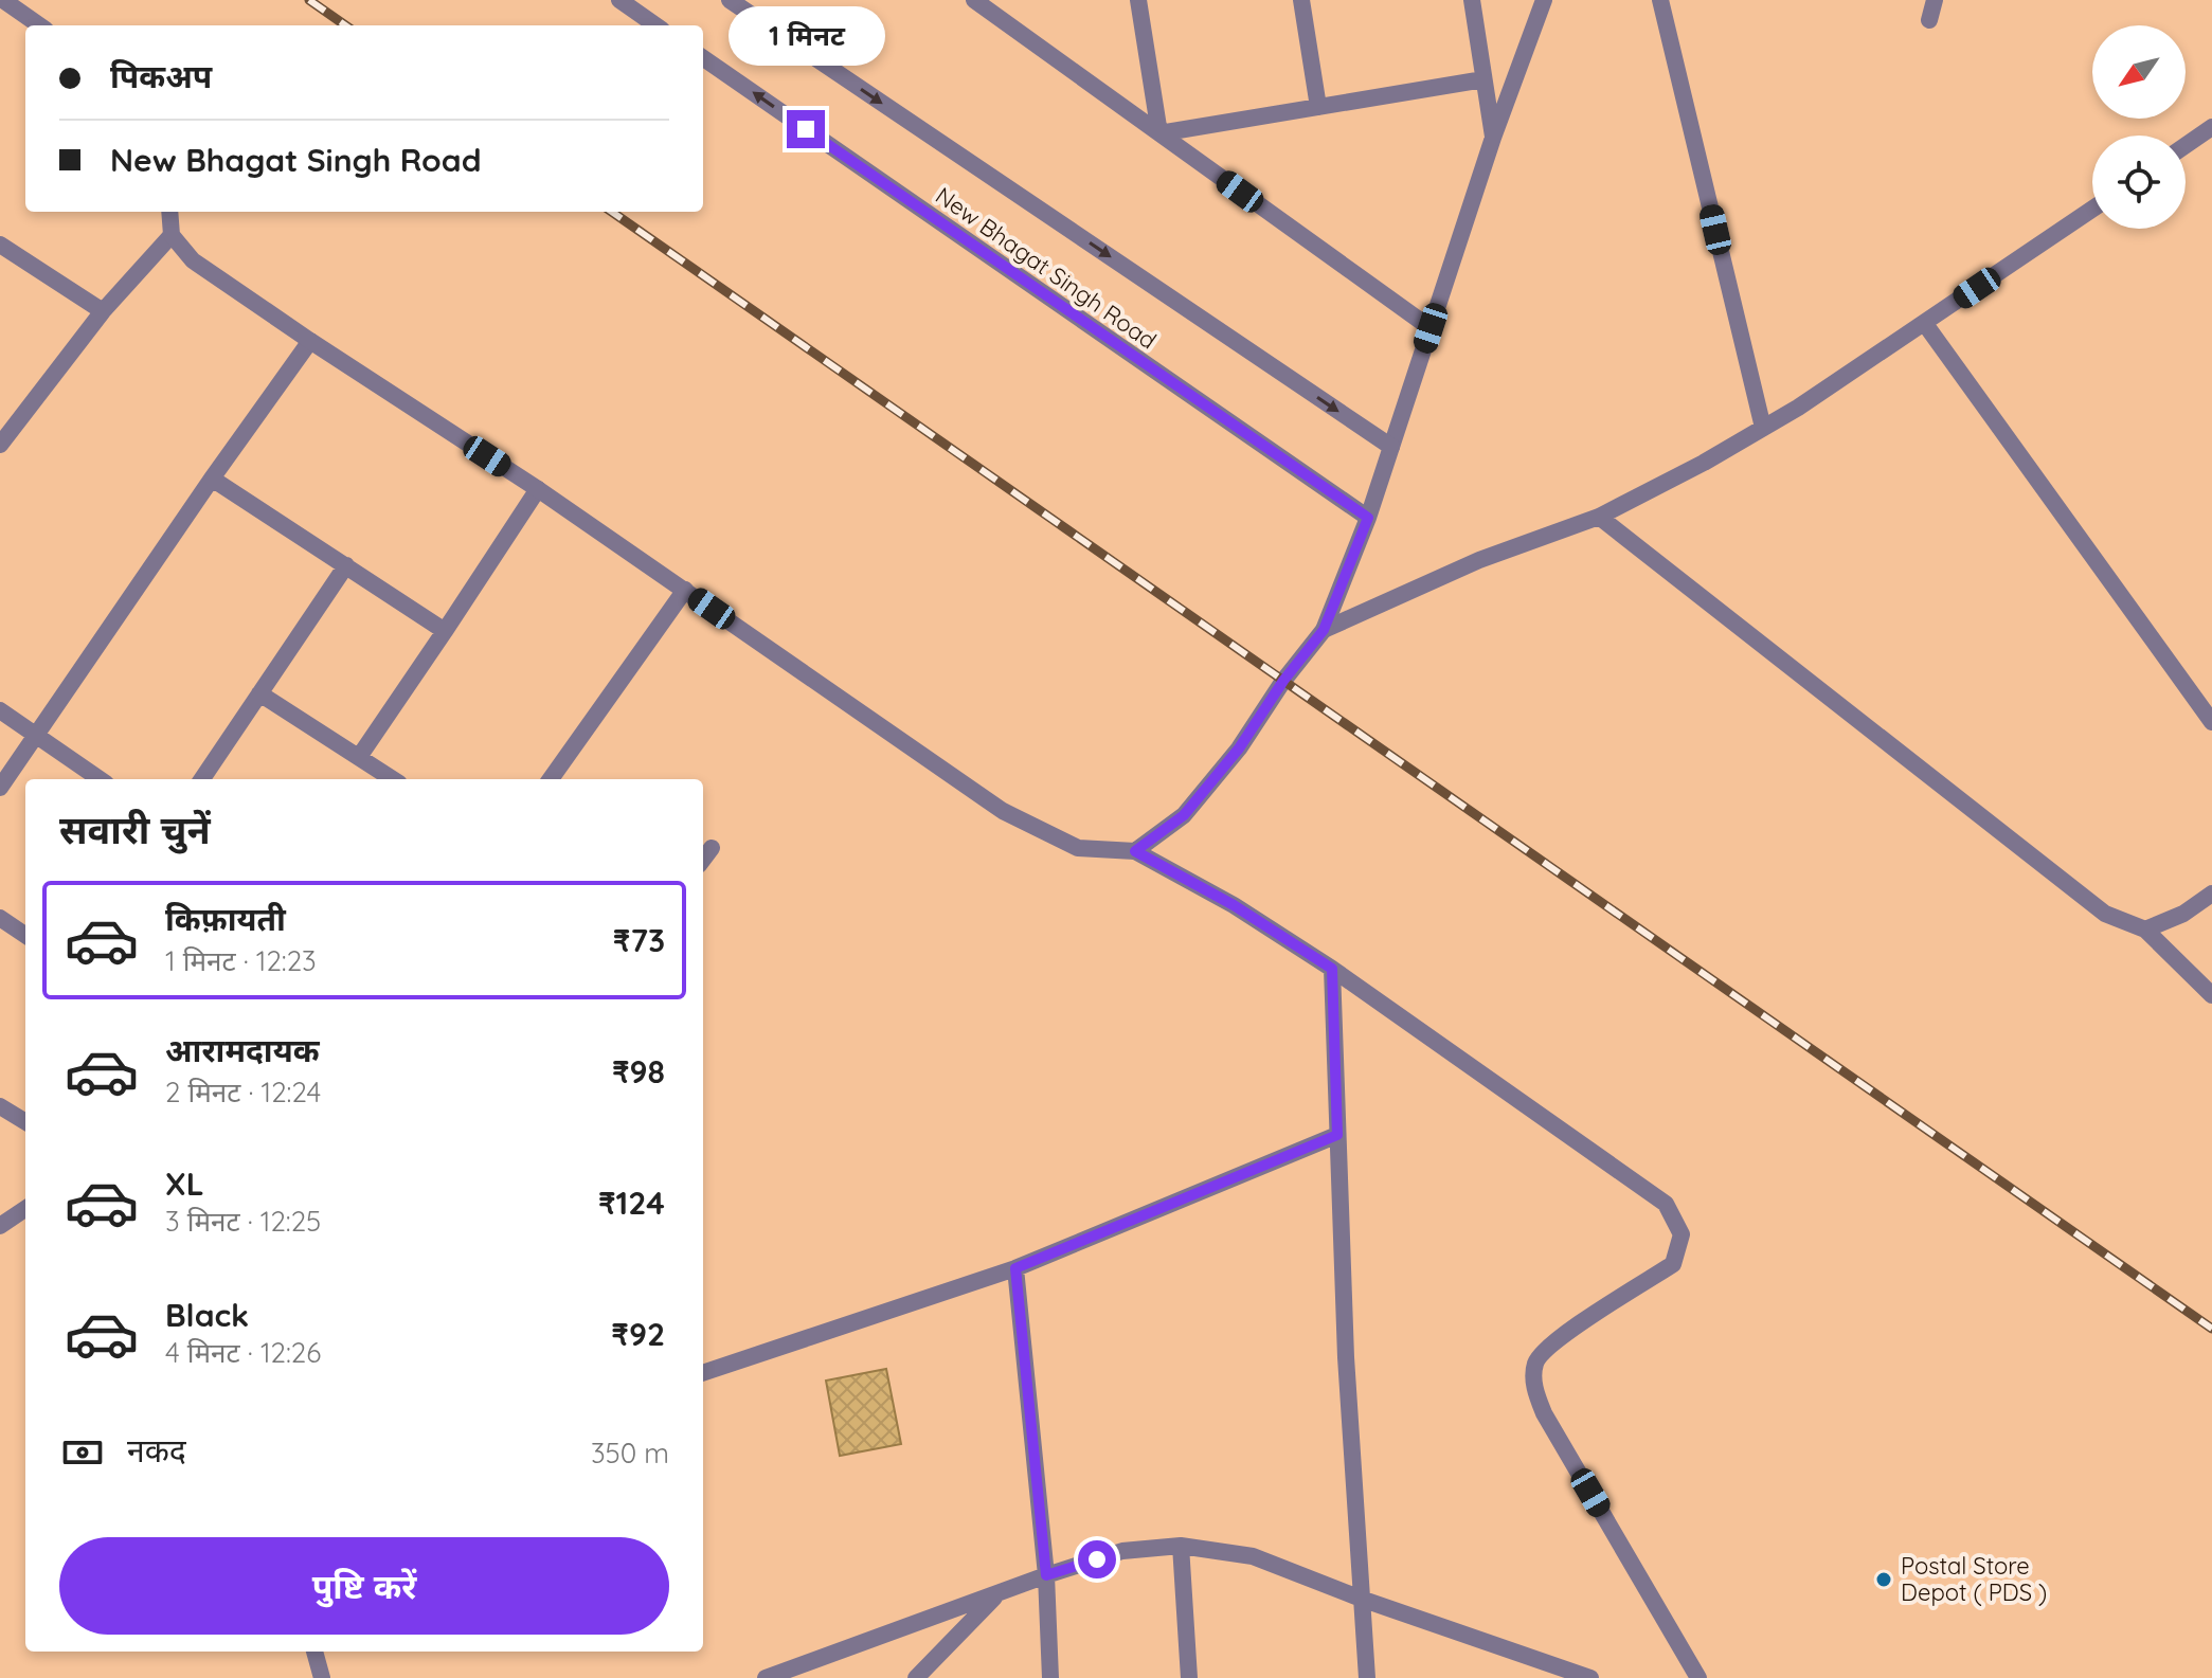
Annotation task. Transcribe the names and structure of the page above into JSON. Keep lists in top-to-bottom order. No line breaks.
{"streets":{"street":["New Bhagat Singh Road"]},"places":["Postal Store Depot ( PDS )"],"north":"bottom left","page":{"bubble":"1 मिनट","banner":["पिकअप","New Bhagat Singh Road"],"heading":"सवारी चुनें","list":[{"name":"किफ़ायती","note":"1 मिनट · 12:23","value":"₹73"},{"name":"आरामदायक","note":"2 मिनट · 12:24","value":"₹98"},{"name":"XL","note":"3 मिनट · 12:25","value":"₹124"},{"name":"Black","note":"4 मिनट · 12:26","value":"₹92"}],"pay":["नकद","350 m"],"buttons":"पुष्टि करें"}}
